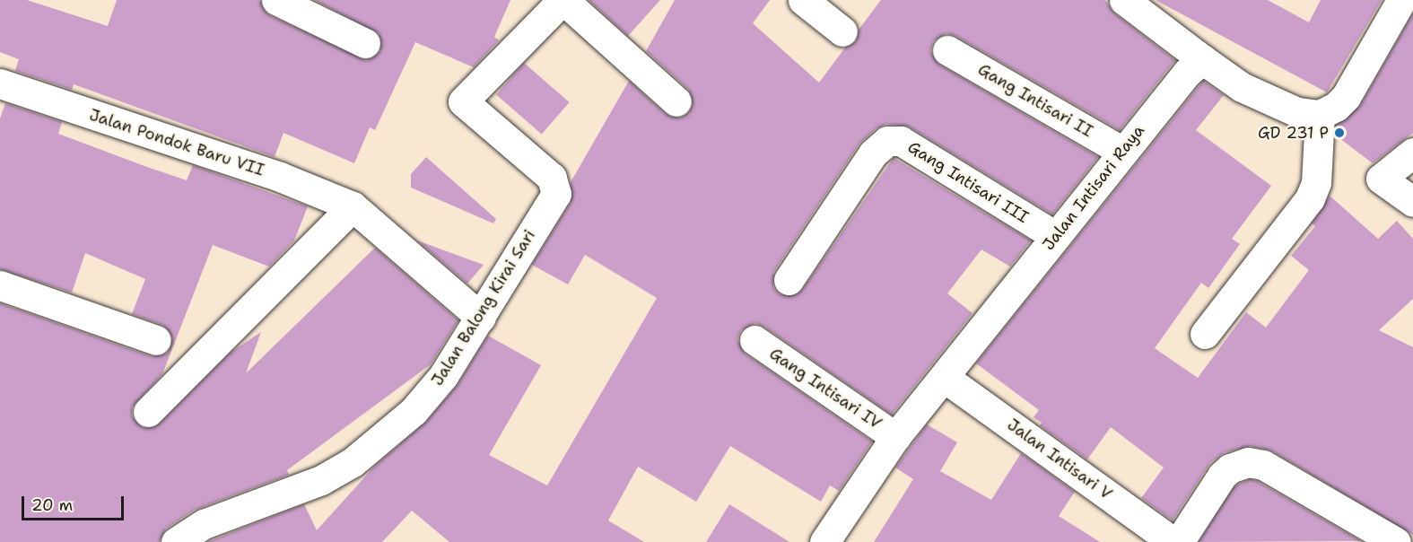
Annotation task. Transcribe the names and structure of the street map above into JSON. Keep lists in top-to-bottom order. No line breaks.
{"streets":{"street":["Gang Intisari II","Jalan Pondok Baru VII","Gang Intisari III","Jalan Intisari Raya","Jalan Balong Kirai Sari","Gang Intisari IV","Jalan Intisari V"]},"crossings":[["Gang Intisari II","Jalan Intisari Raya"],["Jalan Pondok Baru VII","Jalan Balong Kirai Sari"],["Gang Intisari III","Jalan Intisari Raya"],["Jalan Intisari Raya","Gang Intisari IV"],["Jalan Intisari Raya","Jalan Intisari V"]],"places":["GD 231 P"],"scale_bar":"20 m"}
